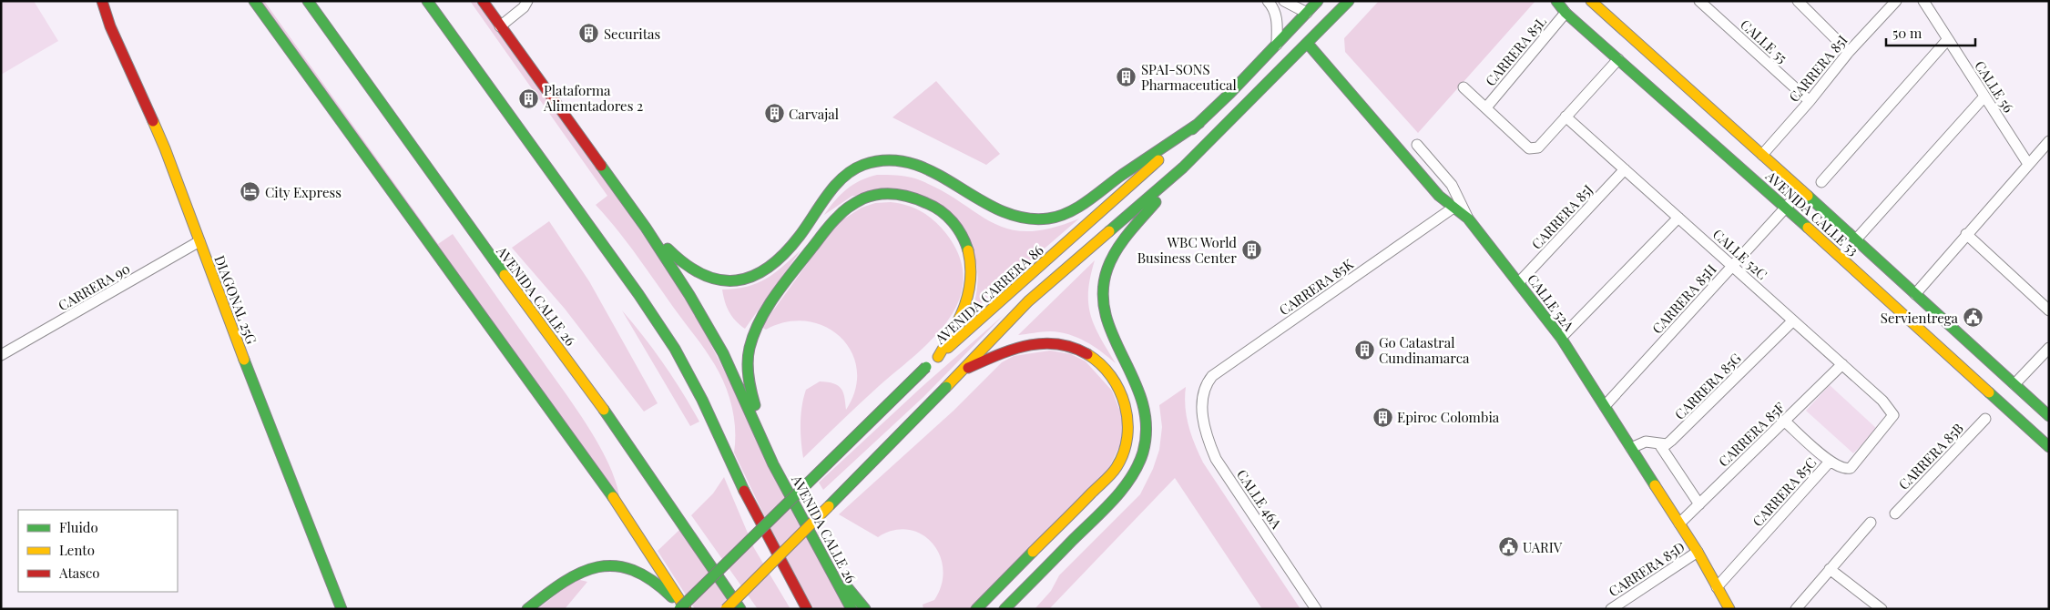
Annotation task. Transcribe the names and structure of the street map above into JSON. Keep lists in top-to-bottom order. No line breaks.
{"streets":{"main road":["AVENIDA CALLE 53","AVENIDA CARRERA 86","AVENIDA CALLE 26","DIAGONAL 25G","CALLE 52A"],"street":["CALLE 55","CARRERA 85L","CARRERA 85I","CALLE 56","CARRERA 85J","CALLE 52C","CARRERA 90","CARRERA 85K","CARRERA 85H","CARRERA 85G","CARRERA 85F","CARRERA 85B","CARRERA 85C","CALLE 46A","CARRERA 85D"]},"crossings":[["CALLE 55","CARRERA 85I"],["CARRERA 85L","AVENIDA CALLE 53"],["CARRERA 85I","AVENIDA CALLE 53"],["AVENIDA CALLE 53","CARRERA 85H"],["CARRERA 85J","CALLE 52C"],["CARRERA 85J","CALLE 52A"],["CALLE 52C","CARRERA 85H"],["CALLE 52C","CARRERA 85G"],["CALLE 52C","CARRERA 85F"],["CALLE 52C","CARRERA 85C"],["CARRERA 90","DIAGONAL 25G"],["CARRERA 85K","CALLE 52A"],["CARRERA 85K","CALLE 46A"],["CARRERA 85H","CALLE 52A"],["CALLE 52A","CARRERA 85G"],["CALLE 52A","CARRERA 85F"],["CALLE 52A","CARRERA 85C"],["CALLE 52A","CARRERA 85D"]],"places":{"building":["Securitas","SPAI-SONS Pharmaceutical","Plataforma Alimentadores 2","Carvajal","WBC World Business Center","Go Catastral Cundinamarca","Epiroc Colombia"],"hotel":["City Express"],"public building":["Servientrega","UARIV"]},"legend":["Fluido","Lento","Atasco"],"scale_bar":"50 m"}
